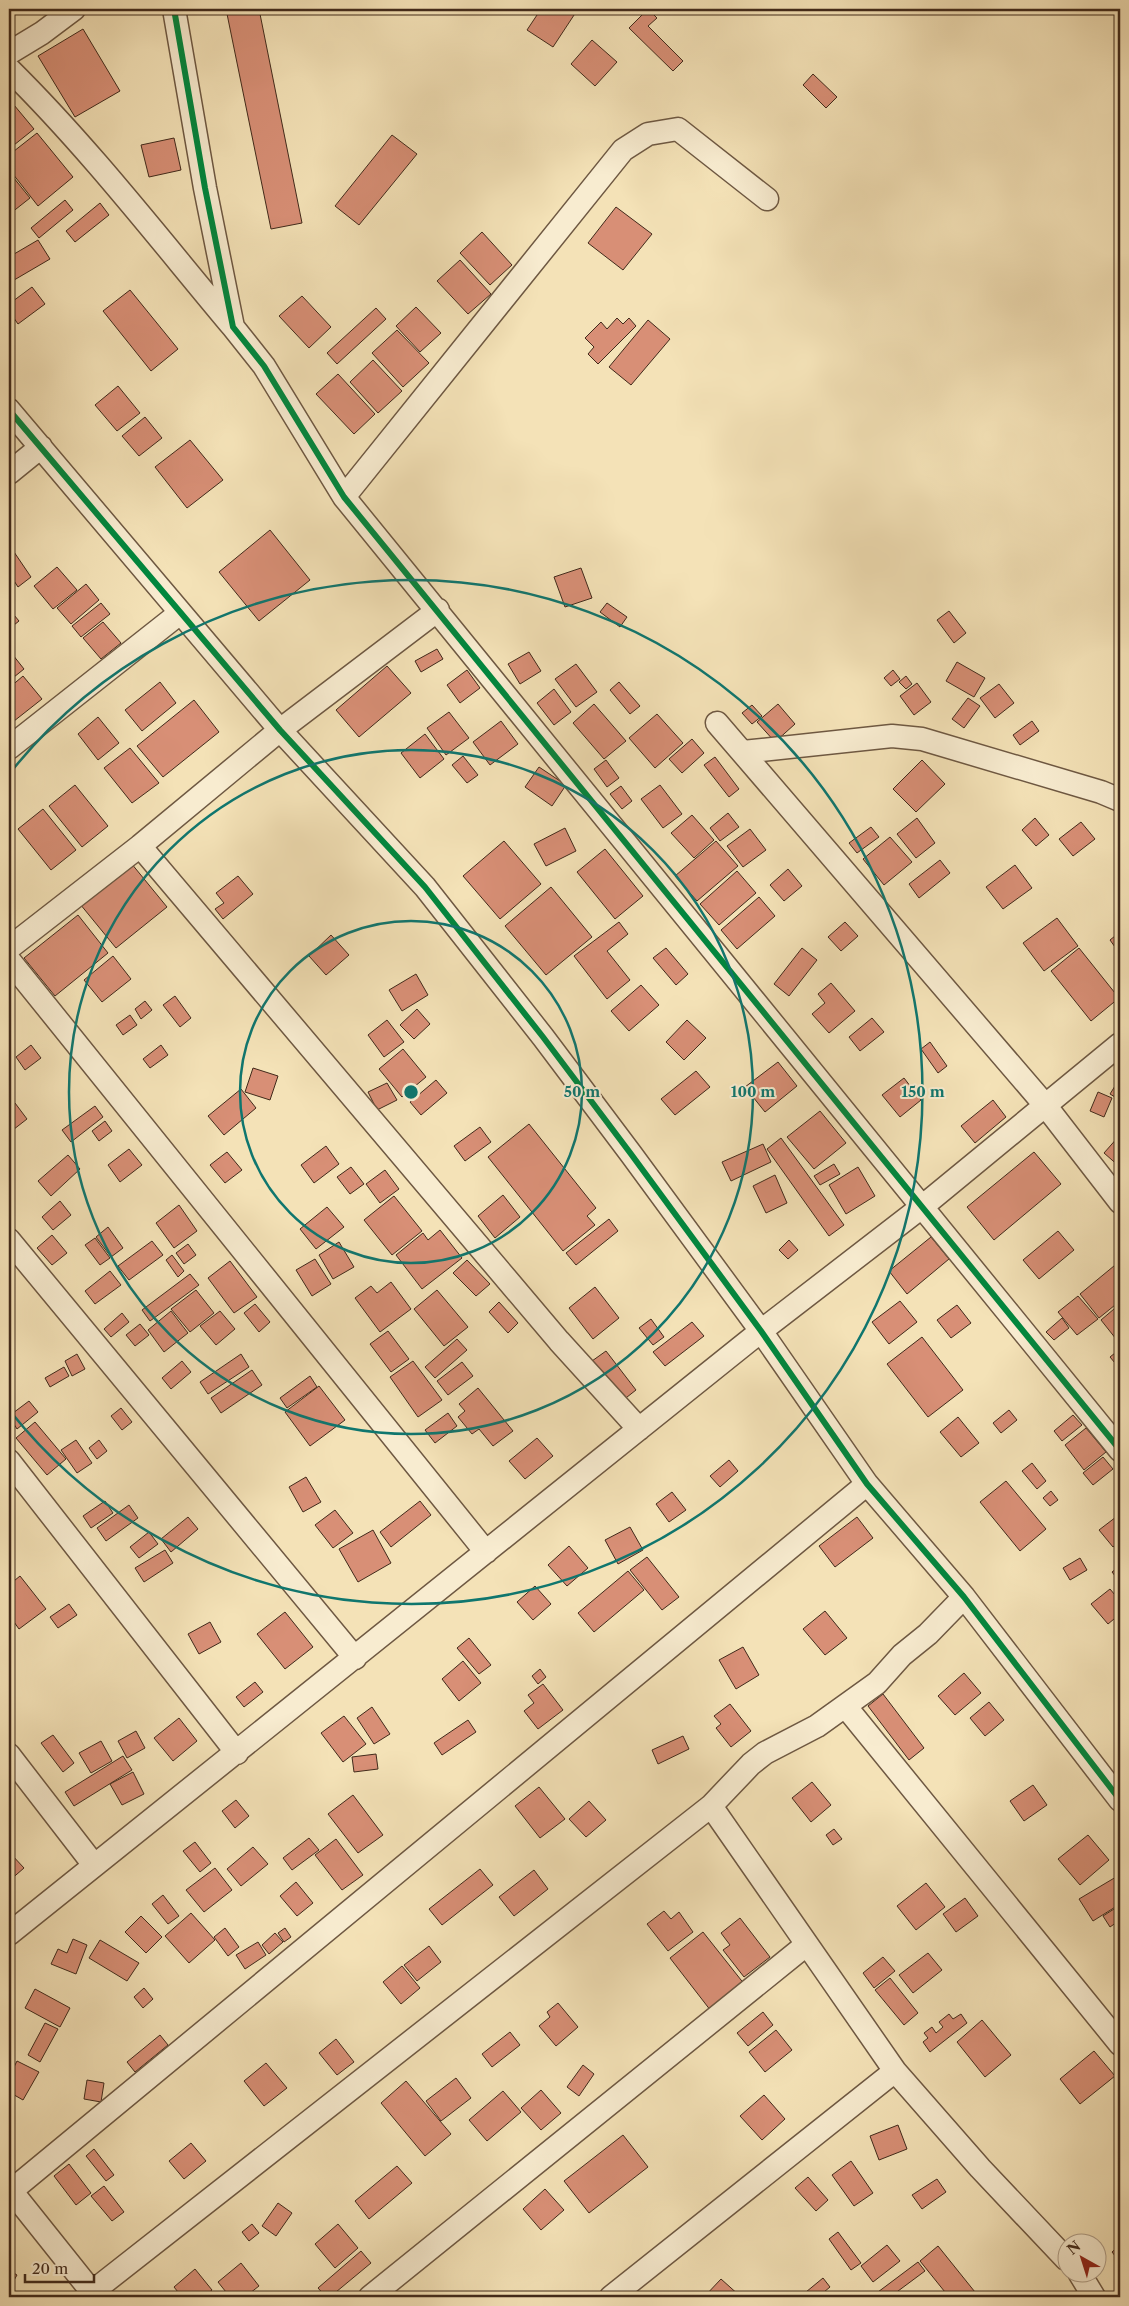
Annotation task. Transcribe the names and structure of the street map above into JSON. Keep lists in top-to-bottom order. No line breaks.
{"scale_bar":"20 m","north":"top left","rings":["50 m","100 m","150 m"]}
